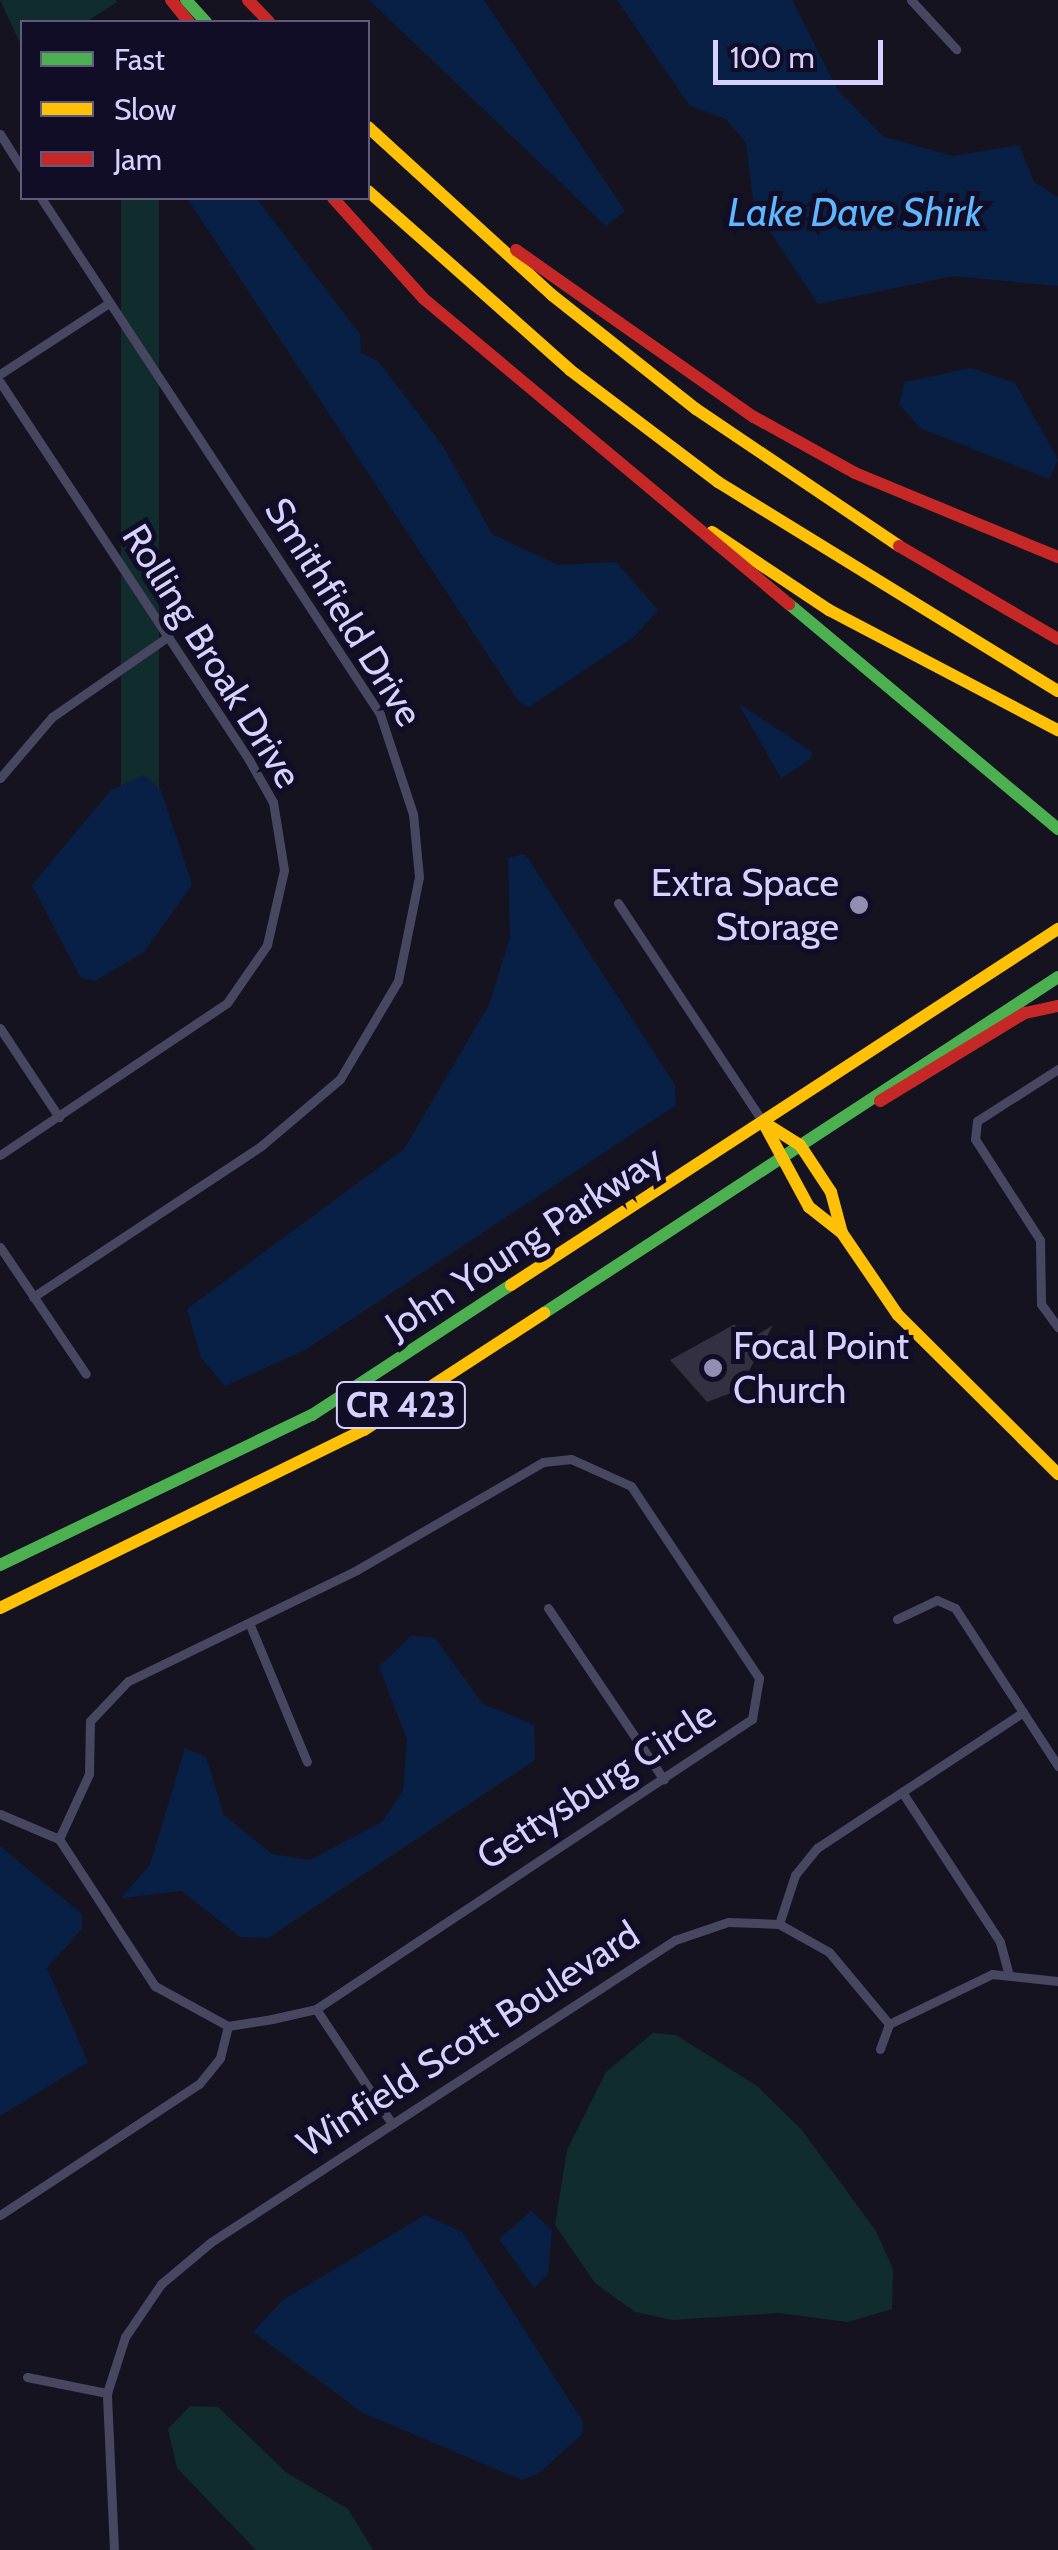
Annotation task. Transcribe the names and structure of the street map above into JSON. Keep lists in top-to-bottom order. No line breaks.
{"streets":{"main road":["John Young Parkway","CR 423"],"street":["Smithfield Drive","Rolling Broak Drive","Gettysburg Circle","Winfield Scott Boulevard"]},"water":["Lake Dave Shirk"],"places":["Extra Space Storage","Focal Point Church"],"legend":["Fast","Slow","Jam"],"scale_bar":"100 m"}
